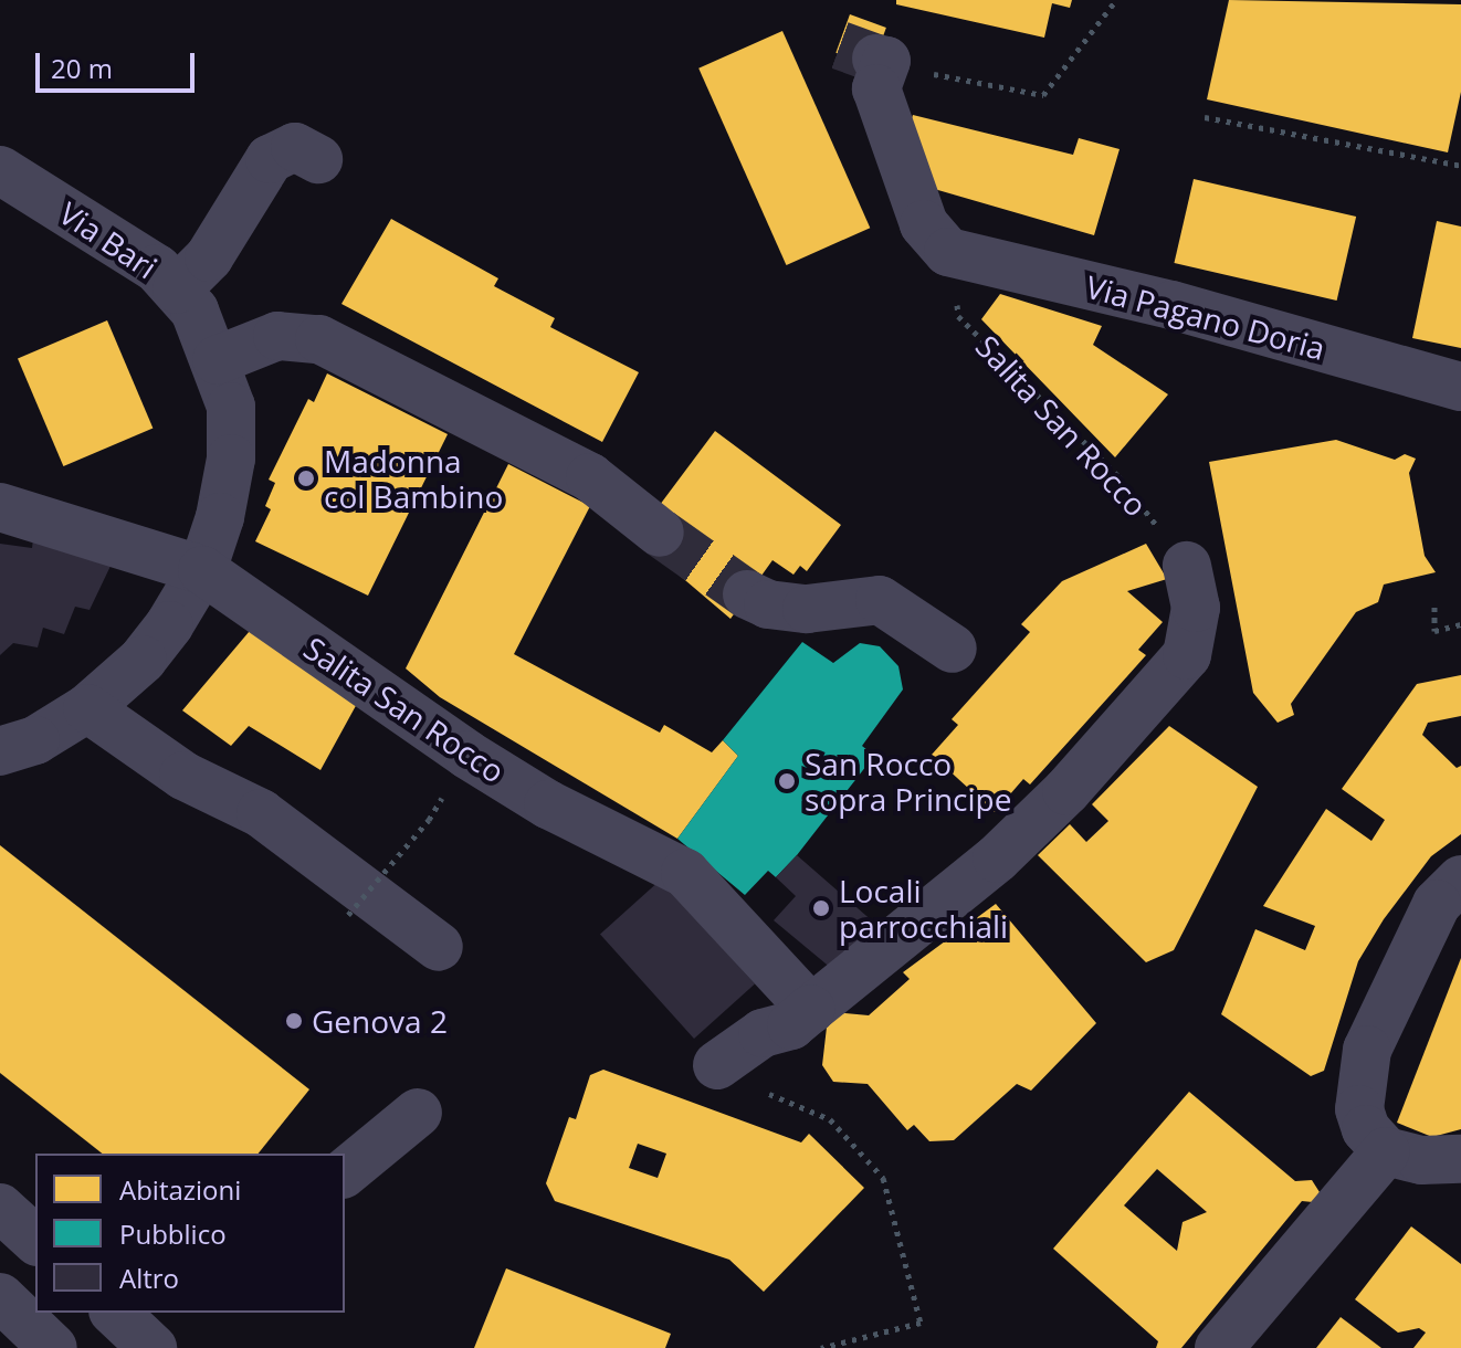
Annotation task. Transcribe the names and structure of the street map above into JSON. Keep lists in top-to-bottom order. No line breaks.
{"streets":{"street":["Via Bari","Via Pagano Doria","Salita San Rocco"]},"crossings":[["Via Bari","Salita San Rocco"],["Via Pagano Doria","Salita San Rocco"]],"places":["Madonna col Bambino","San Rocco sopra Principe","Locali parrocchiali","Genova 2"],"legend":["Abitazioni","Pubblico","Altro"],"scale_bar":"20 m"}
